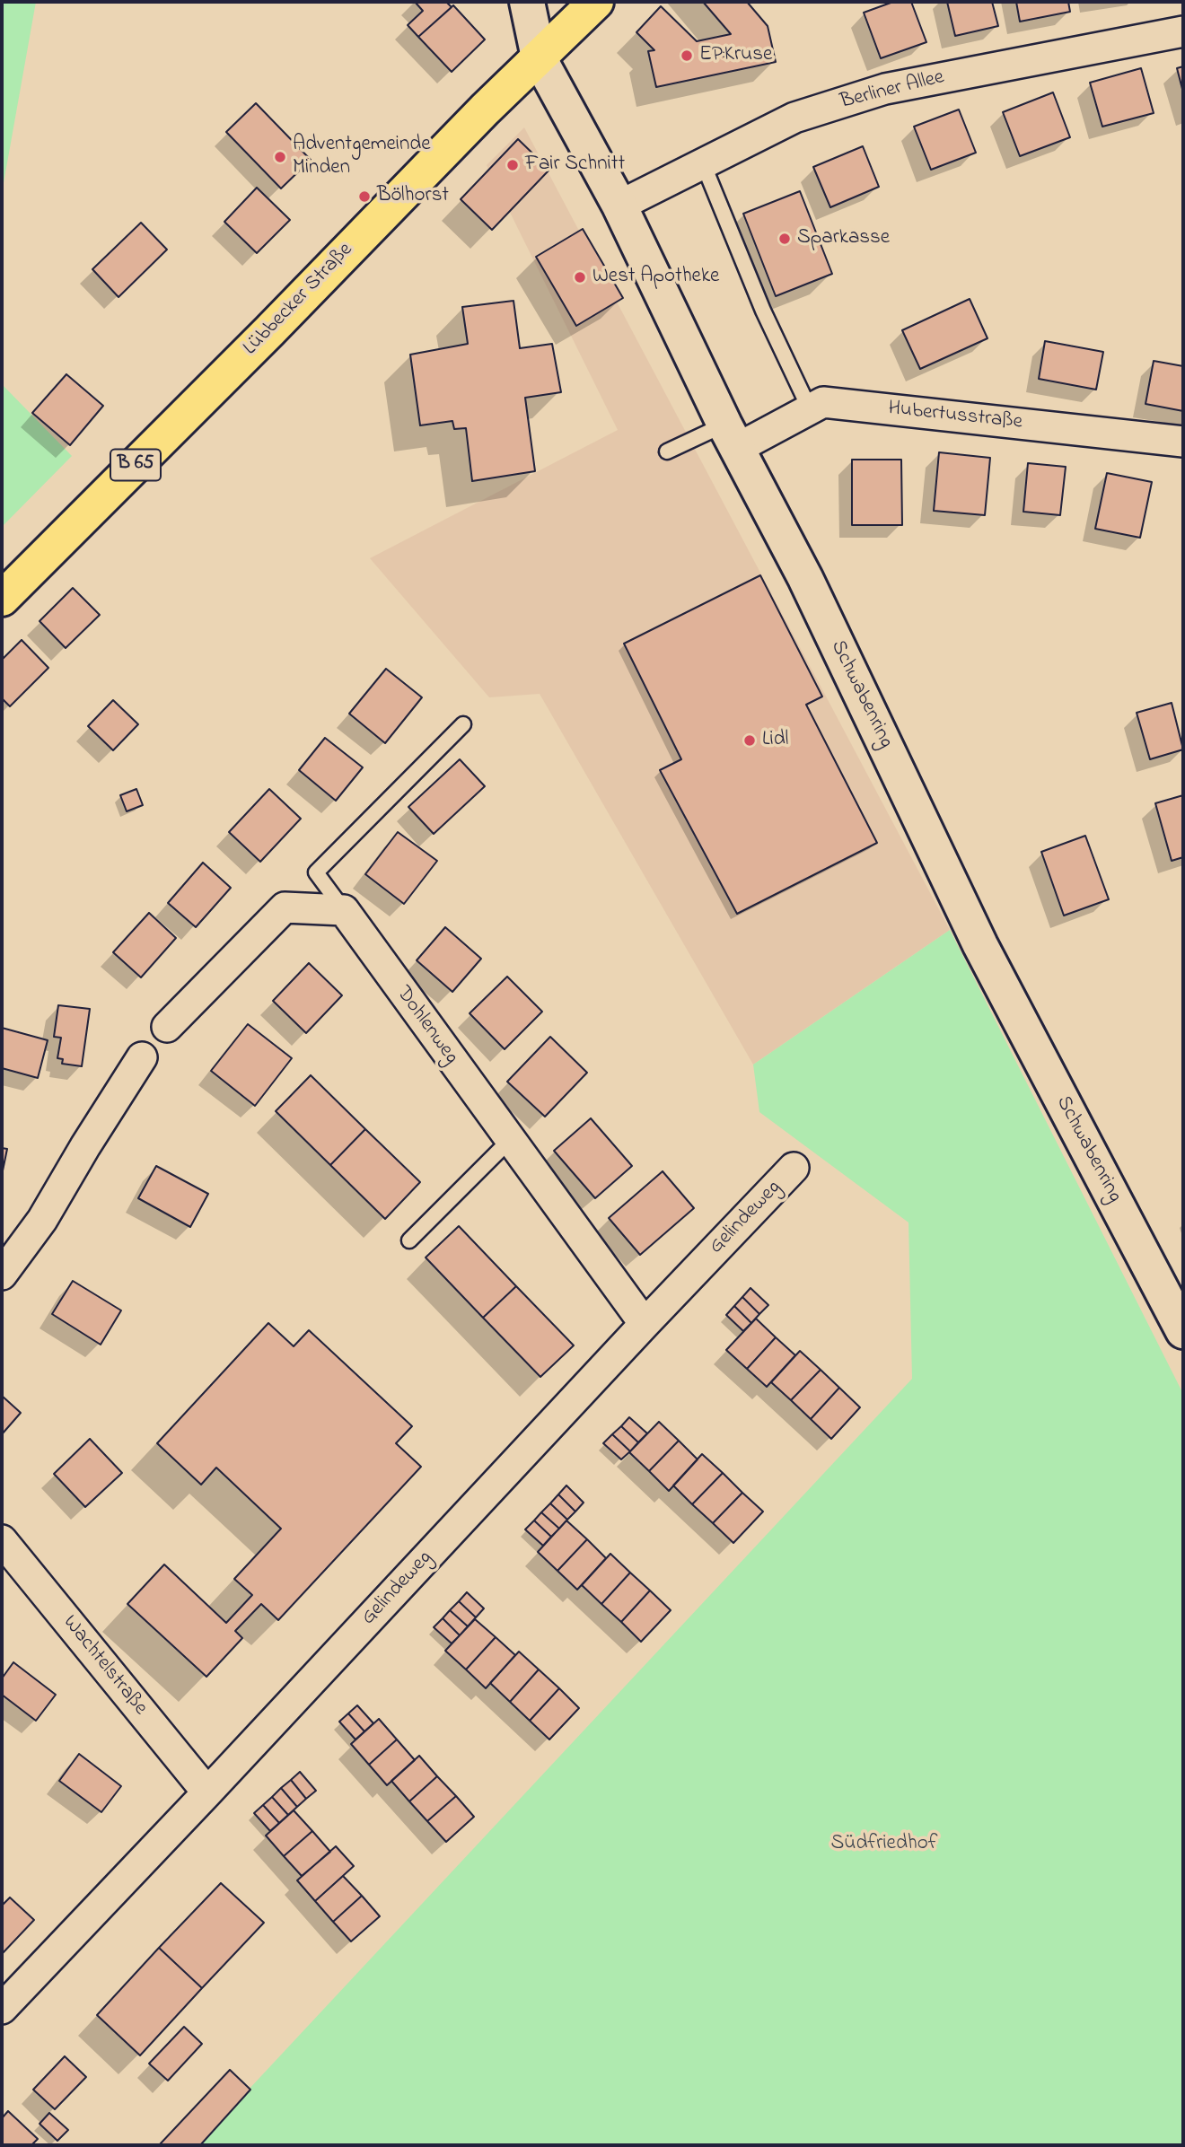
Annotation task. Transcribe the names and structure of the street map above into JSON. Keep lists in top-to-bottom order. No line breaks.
{"streets":{"main road":["Lübbecker Straße","B 65"],"street":["Berliner Allee","Hubertusstraße","Schwabenring","Dohlenweg","Gelindeweg","Wachtelstraße"]},"crossings":[["Berliner Allee","Schwabenring"],["Lübbecker Straße","Schwabenring"],["Hubertusstraße","Schwabenring"],["Dohlenweg","Gelindeweg"],["Gelindeweg","Wachtelstraße"]],"parks":["Südfriedhof"],"places":["EP:Kruse","Adventgemeinde Minden","Fair Schnitt","Bölhorst","Sparkasse","West Apotheke","Lidl"]}
